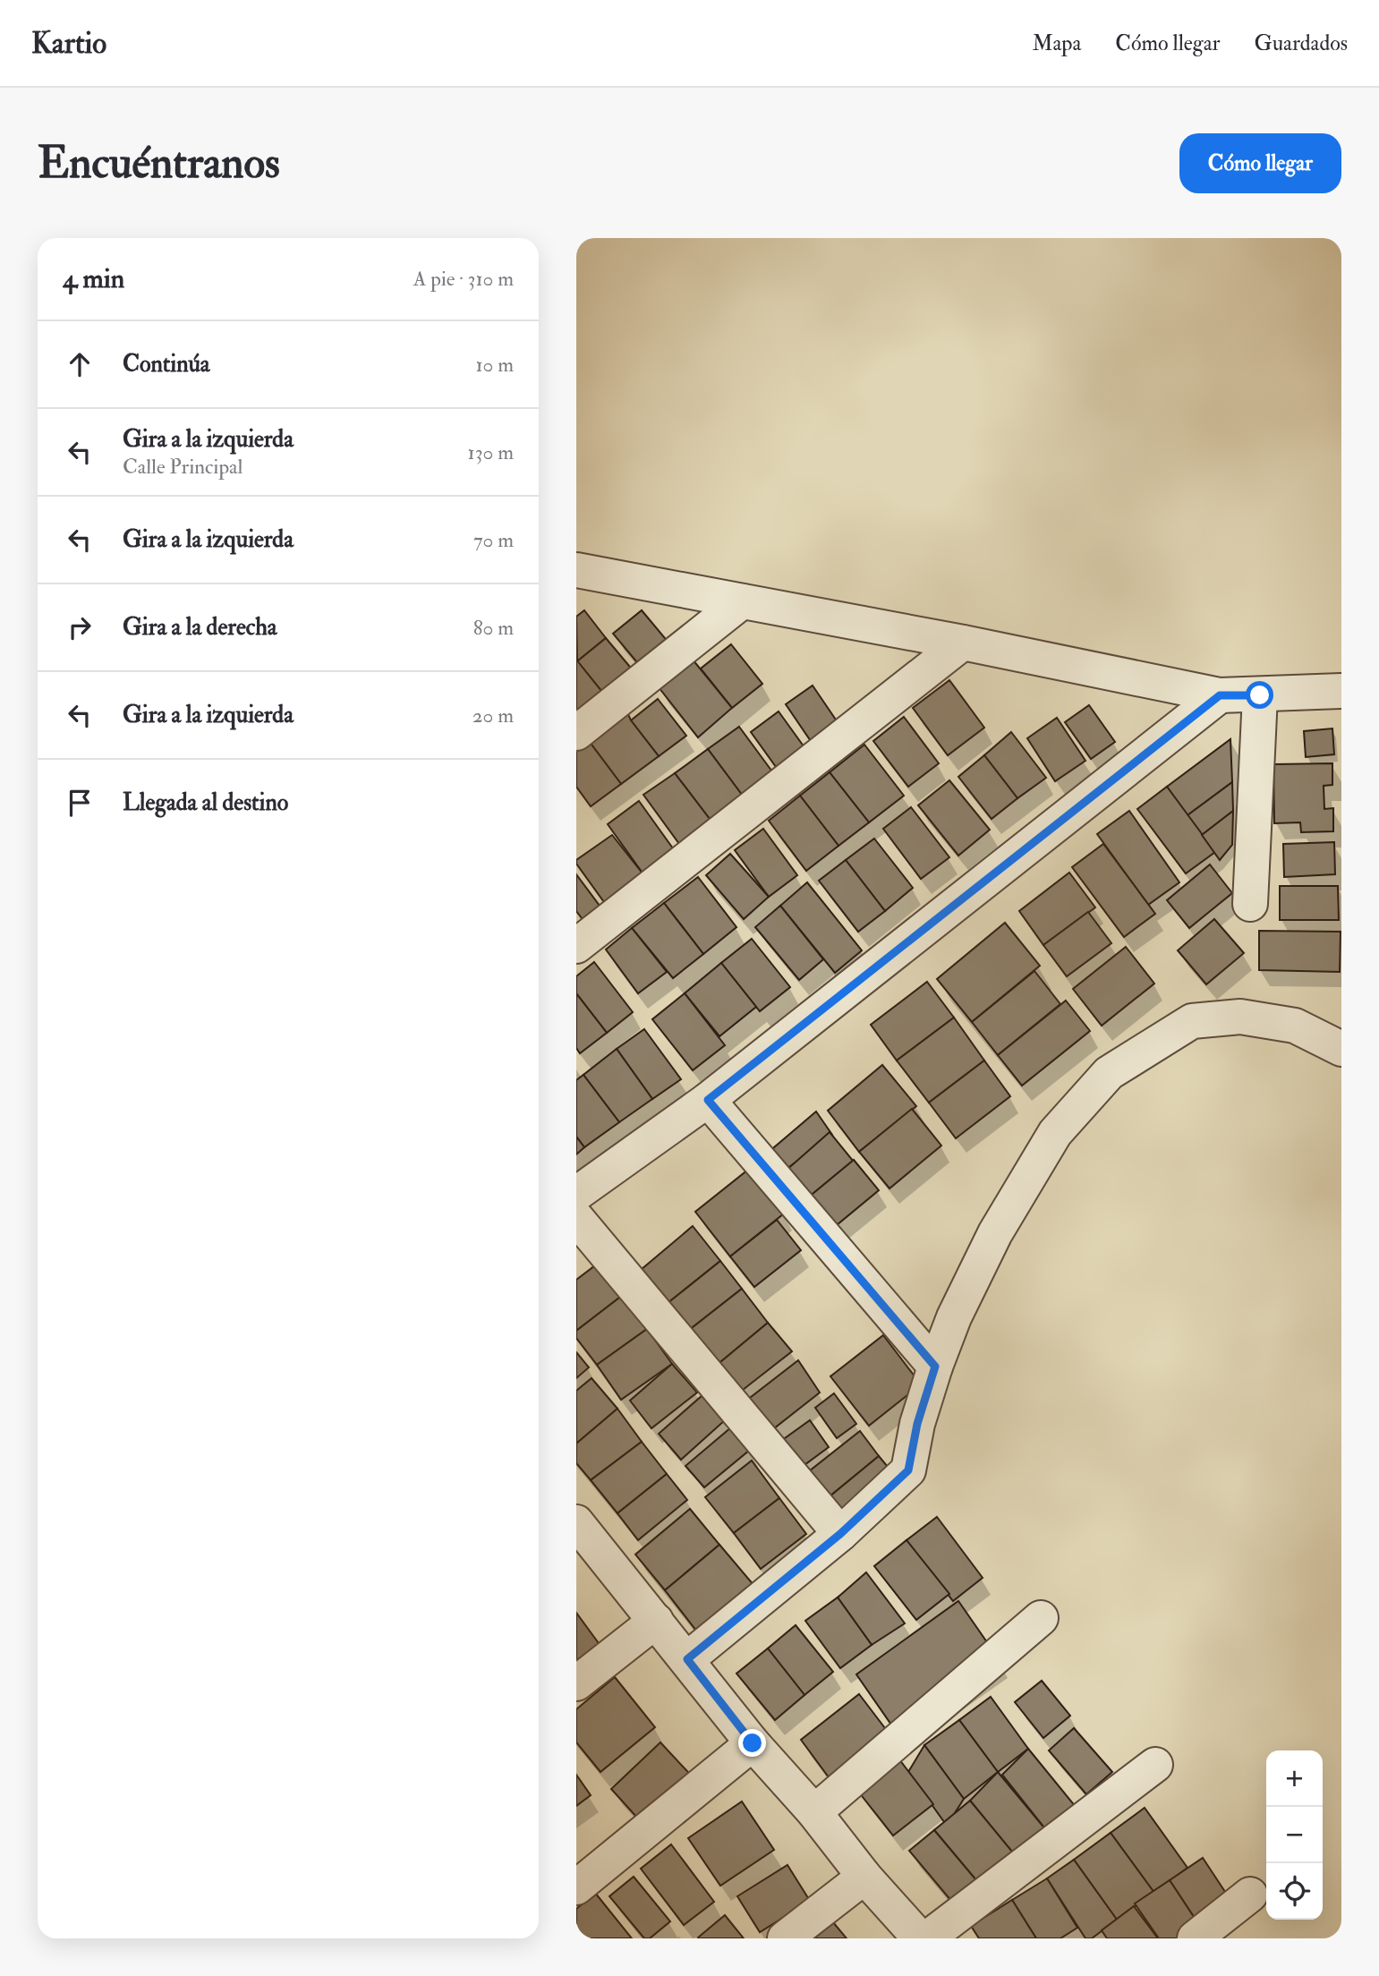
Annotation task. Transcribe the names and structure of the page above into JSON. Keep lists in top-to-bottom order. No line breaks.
{"page":{"header":"Kartio","nav":["Mapa","Cómo llegar","Guardados"],"buttons":"Cómo llegar","title":"Encuéntranos","heading":["4 min","A pie · 310 m"],"list":[["Continúa","10 m"],["Gira a la izquierda","Calle Principal","130 m"],["Gira a la izquierda","70 m"],["Gira a la derecha","80 m"],["Gira a la izquierda","20 m"],"Llegada al destino"],"map_buttons":["+","−"]}}
